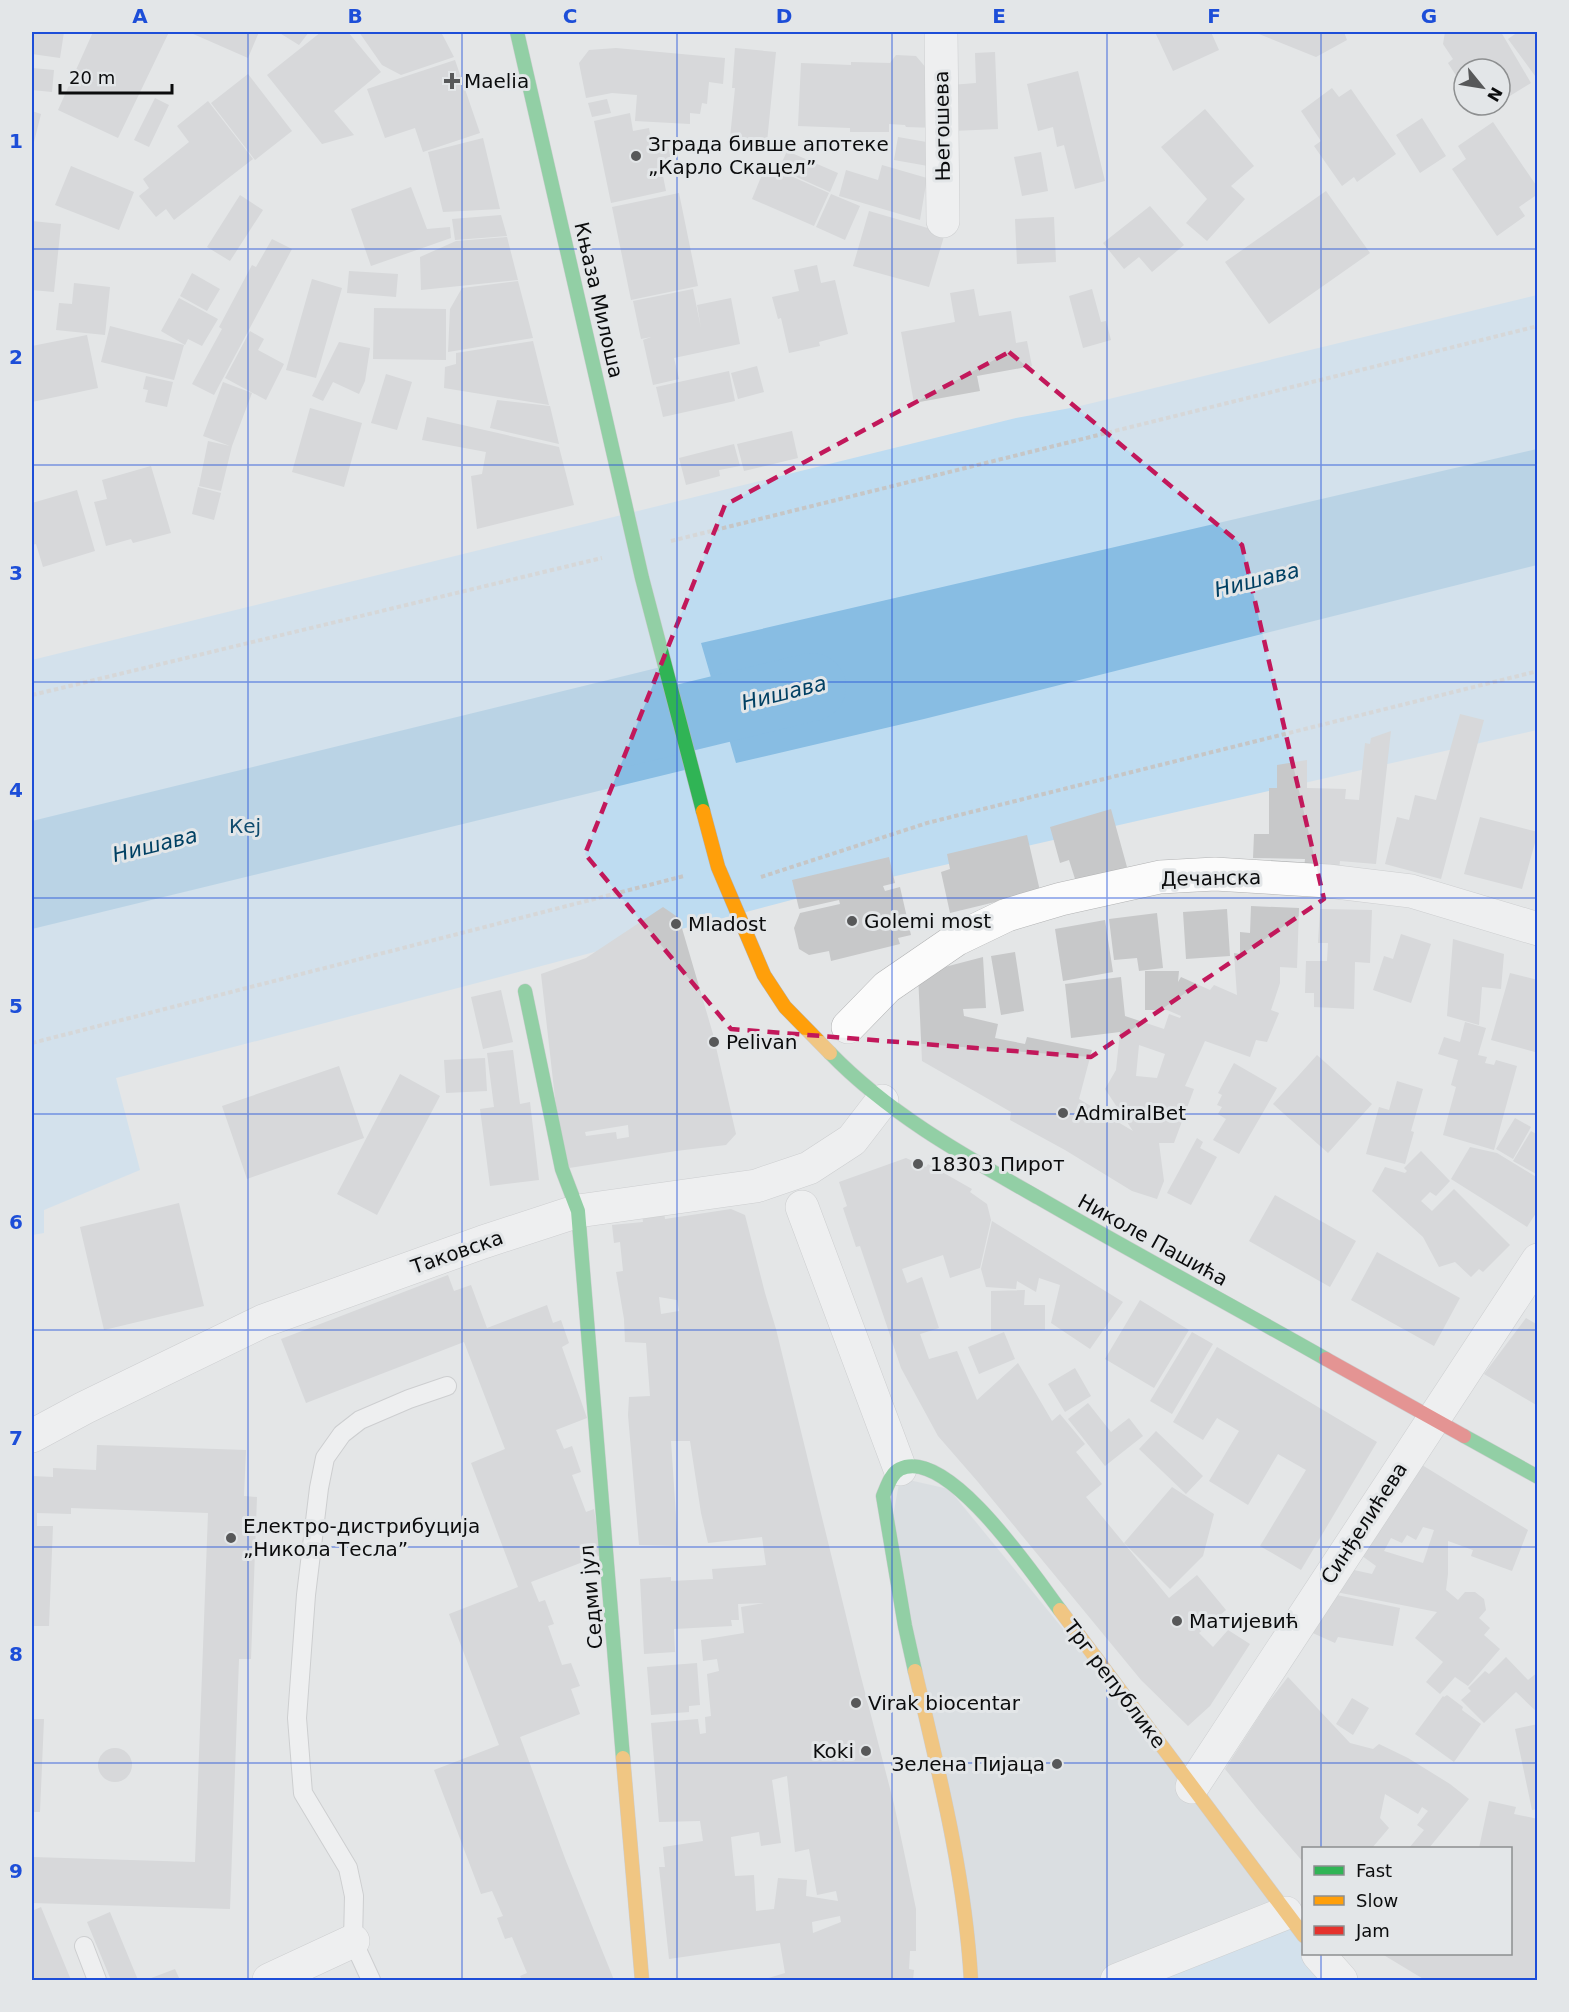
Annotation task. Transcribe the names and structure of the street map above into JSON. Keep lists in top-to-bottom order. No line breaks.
{"streets":{"street":["Његошева","Књаза Милоша","Дечанска","Николе Пашића","Таковска","Синђелићева","Седми јул","Трг републике"]},"crossings":[["Књаза Милоша","Николе Пашића"],["Николе Пашића","Таковска"],["Николе Пашића","Синђелићева"],["Таковска","Седми јул"],["Синђелићева","Трг републике"]],"water":["Нишава"],"parks":["Кеј"],"places":{"health":["Maelia"],"other":["Зграда бивше апотеке „Карло Скацел”","Golemi most","Mladost","Pelivan","AdmiralBet","18303 Пирот","Електро-дистрибуција „Никола Тесла”","Матијевић","Virak biocentar","Koki","Зелена Пијаца"]},"legend":["Fast","Slow","Jam"],"scale_bar":"20 m","north":"bottom right","grid":{"columns":["A","B","C","D","E","F","G"],"rows":["1","2","3","4","5","6","7","8","9"]}}
